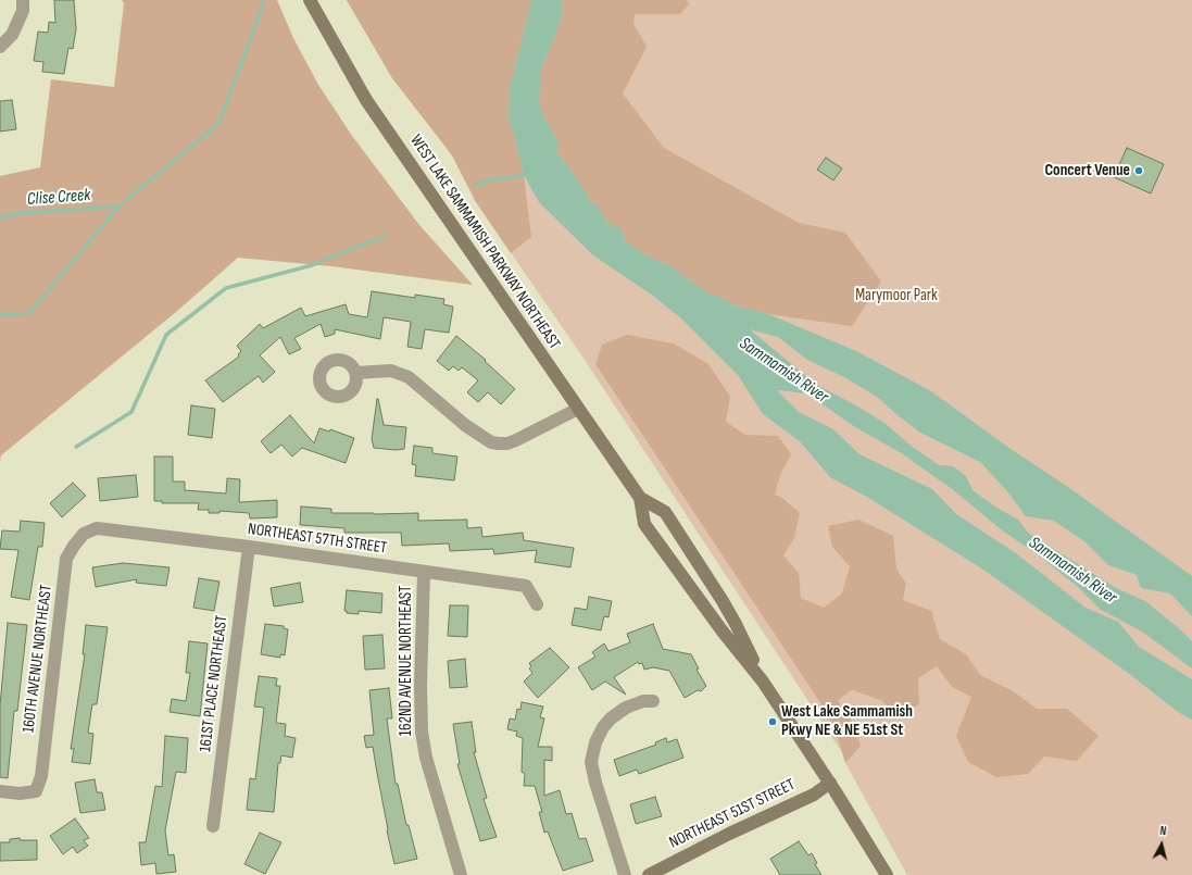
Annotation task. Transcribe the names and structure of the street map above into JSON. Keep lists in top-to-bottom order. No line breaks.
{"streets":{"main road":["WEST LAKE SAMMAMISH PARKWAY NORTHEAST","NORTHEAST 51ST STREET"],"street":["NORTHEAST 57TH STREET","160TH AVENUE NORTHEAST","162ND AVENUE NORTHEAST","161ST PLACE NORTHEAST"]},"crossings":[["WEST LAKE SAMMAMISH PARKWAY NORTHEAST","NORTHEAST 51ST STREET"],["NORTHEAST 57TH STREET","160TH AVENUE NORTHEAST"],["NORTHEAST 57TH STREET","162ND AVENUE NORTHEAST"],["NORTHEAST 57TH STREET","161ST PLACE NORTHEAST"]],"water":["Clise Creek","Sammamish River"],"parks":["Marymoor Park"],"places":["Concert Venue","West Lake Sammamish Pkwy NE & NE 51st St"],"north":"top"}
